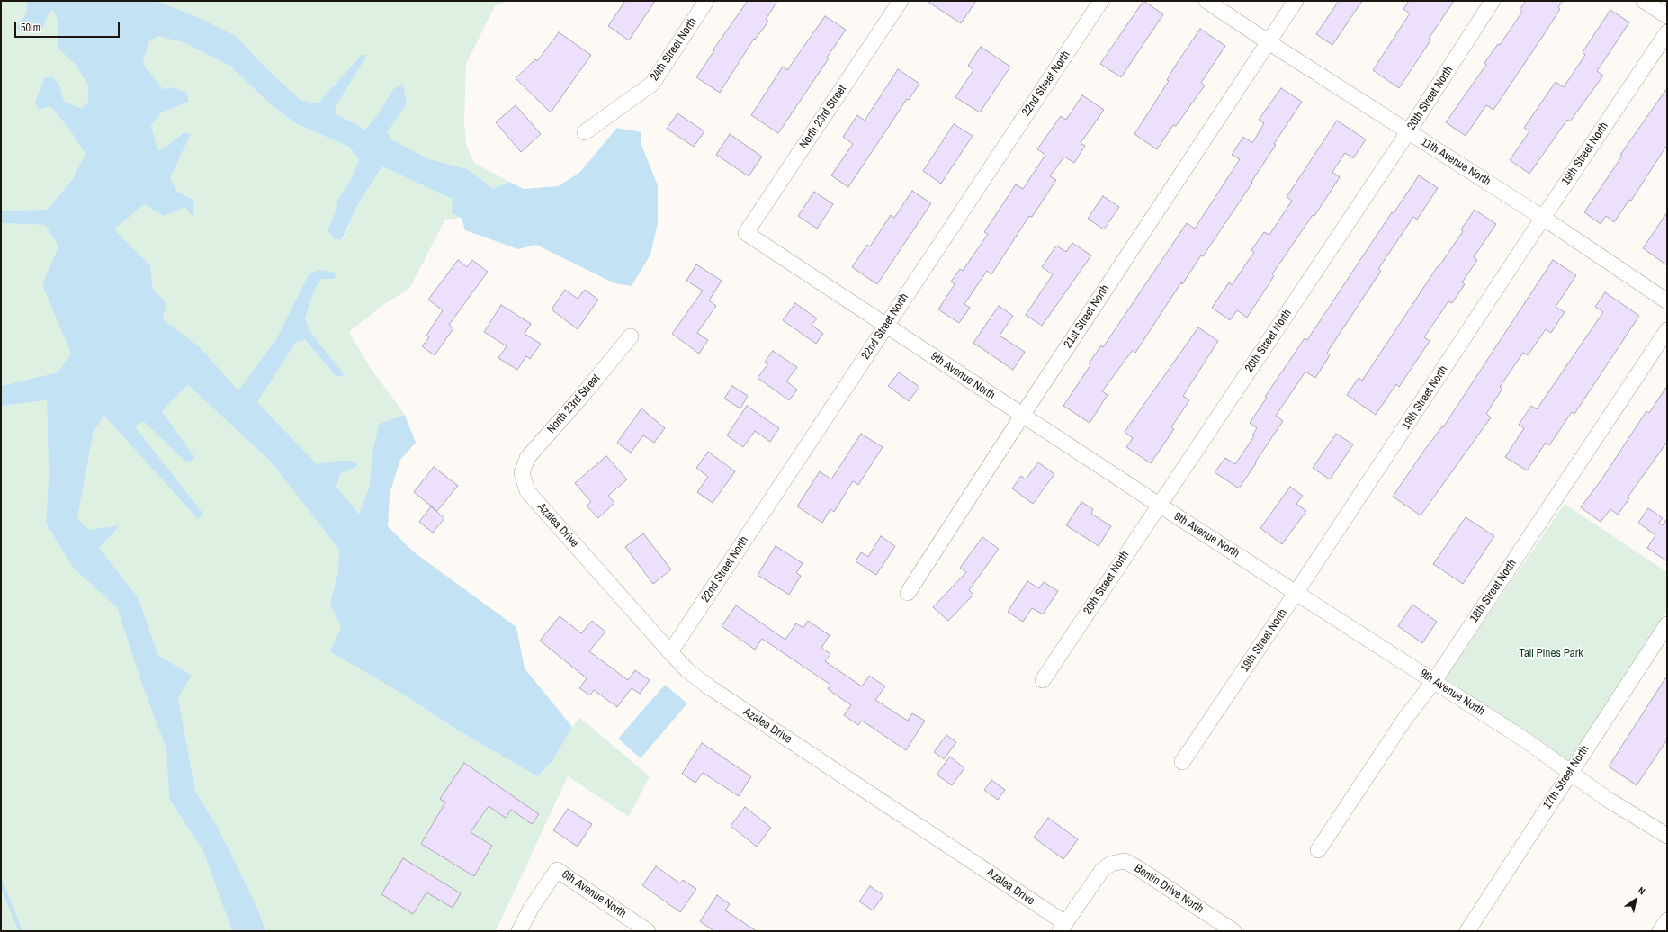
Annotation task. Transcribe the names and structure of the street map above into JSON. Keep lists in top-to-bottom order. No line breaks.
{"streets":{"street":["24th Street North","22nd Street North","20th Street North","North 23rd Street","19th Street North","11th Avenue North","21st Street North","9th Avenue North","Azalea Drive","18th Street North","17th Street North","Bentin Drive North","6th Avenue North"]},"crossings":[["22nd Street North","9th Avenue North"],["22nd Street North","Azalea Drive"],["20th Street North","11th Avenue North"],["20th Street North","9th Avenue North"],["North 23rd Street","9th Avenue North"],["North 23rd Street","Azalea Drive"],["19th Street North","11th Avenue North"],["19th Street North","9th Avenue North"],["11th Avenue North","21st Street North"],["21st Street North","9th Avenue North"],["9th Avenue North","18th Street North"],["9th Avenue North","17th Street North"],["Azalea Drive","Bentin Drive North"]],"parks":["Tall Pines Park"],"scale_bar":"50 m","north":"top right"}
